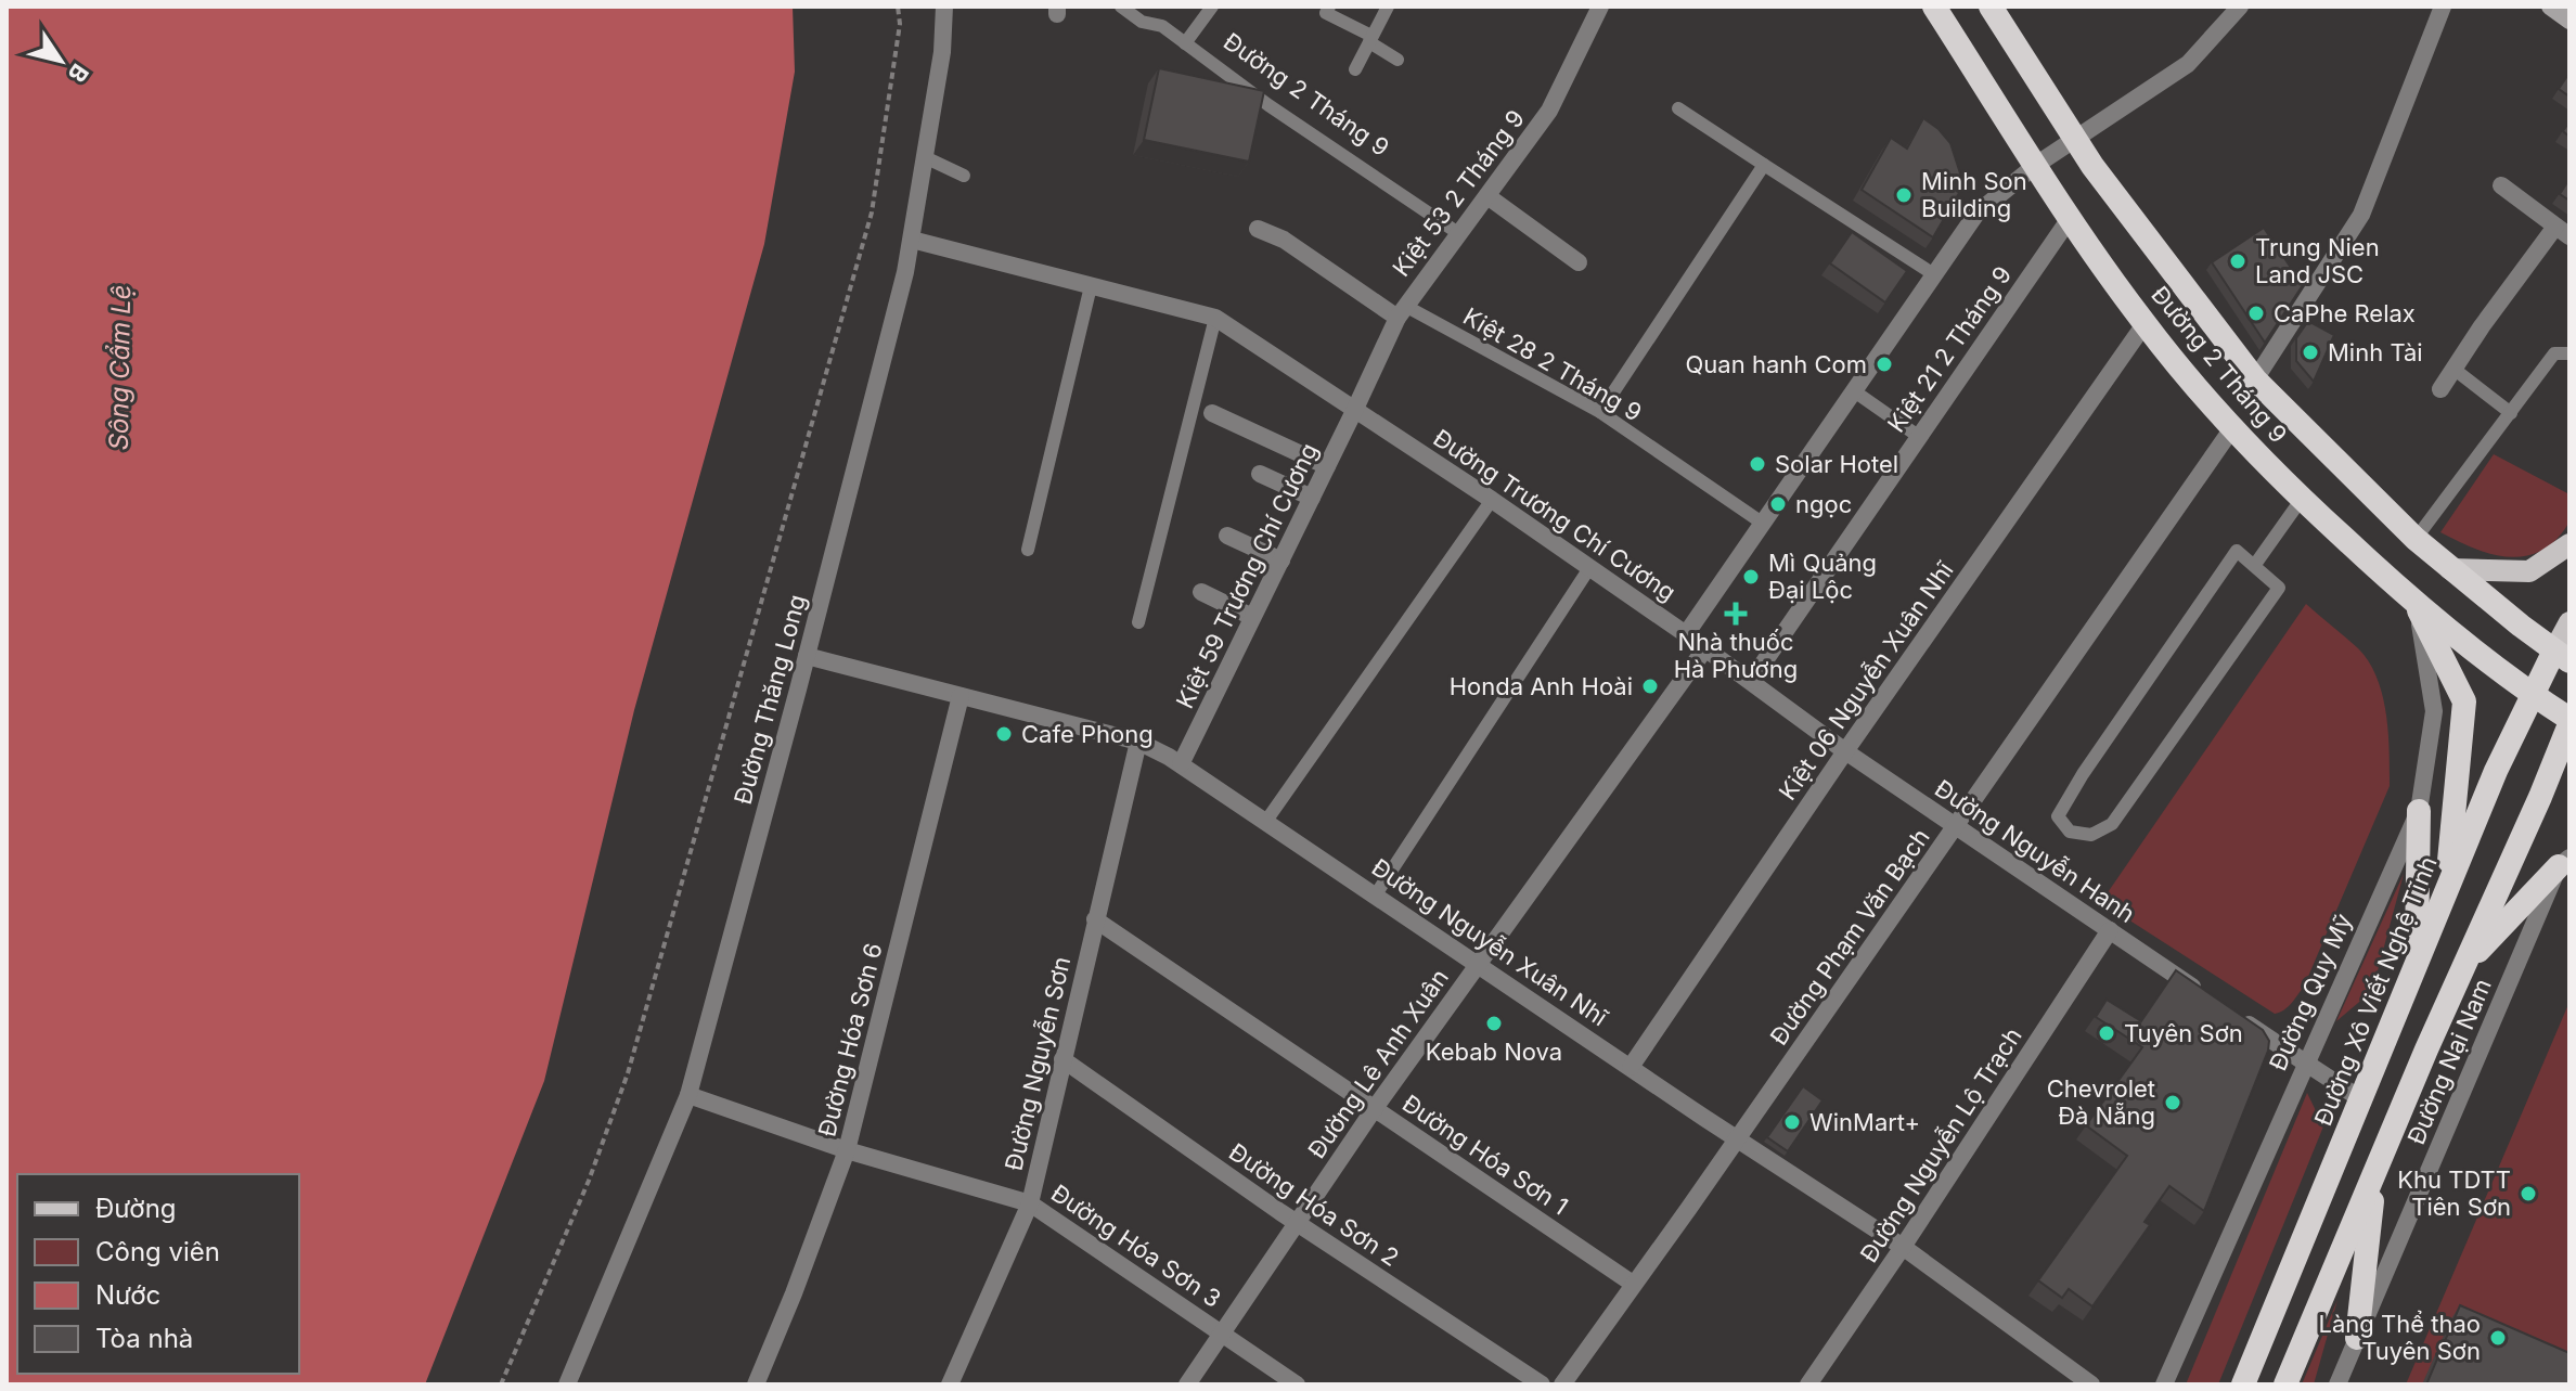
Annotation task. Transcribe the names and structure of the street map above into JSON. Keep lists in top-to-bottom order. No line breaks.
{"streets":{"highway":["Đường 2 Tháng 9","Đường Xô Viết Nghệ Tĩnh"],"street":["Kiệt 53 2 Tháng 9","Kiệt 21 2 Tháng 9","Đường Trương Chí Cương","Kiệt 59 Trương Chí Cương","Kiệt 06 Nguyễn Xuân Nhĩ","Đường Thăng Long","Đường Nguyễn Hanh","Đường Phạm Văn Bạch","Đường Nguyễn Xuân Nhĩ","Đường Quy Mỹ","Đường Hóa Sơn 6","Đường Nại Nam","Đường Nguyễn Sơn","Đường Lê Anh Xuân","Đường Nguyễn Lộ Trạch","Đường Hóa Sơn 1","Đường Hóa Sơn 2","Đường Hóa Sơn 3"],"lane":["Kiệt 28 2 Tháng 9"]},"crossings":[["Đường 2 Tháng 9","Kiệt 53 2 Tháng 9"],["Đường 2 Tháng 9","Kiệt 21 2 Tháng 9"],["Đường 2 Tháng 9","Đường Trương Chí Cương"],["Đường 2 Tháng 9","Kiệt 06 Nguyễn Xuân Nhĩ"],["Đường 2 Tháng 9","Đường Phạm Văn Bạch"],["Đường 2 Tháng 9","Đường Xô Viết Nghệ Tĩnh"],["Đường 2 Tháng 9","Đường Quy Mỹ"],["Kiệt 53 2 Tháng 9","Kiệt 28 2 Tháng 9"],["Kiệt 53 2 Tháng 9","Đường Trương Chí Cương"],["Kiệt 53 2 Tháng 9","Kiệt 59 Trương Chí Cương"],["Kiệt 21 2 Tháng 9","Đường Nguyễn Hanh"],["Kiệt 28 2 Tháng 9","Đường Trương Chí Cương"],["Đường Trương Chí Cương","Kiệt 59 Trương Chí Cương"],["Đường Trương Chí Cương","Đường Thăng Long"],["Đường Trương Chí Cương","Đường Nguyễn Hanh"],["Kiệt 59 Trương Chí Cương","Đường Nguyễn Xuân Nhĩ"],["Kiệt 06 Nguyễn Xuân Nhĩ","Đường Nguyễn Hanh"],["Kiệt 06 Nguyễn Xuân Nhĩ","Đường Nguyễn Xuân Nhĩ"],["Đường Thăng Long","Đường Nguyễn Xuân Nhĩ"],["Đường Thăng Long","Đường Hóa Sơn 3"],["Đường Nguyễn Hanh","Đường Phạm Văn Bạch"],["Đường Nguyễn Hanh","Đường Lê Anh Xuân"],["Đường Nguyễn Hanh","Đường Nguyễn Lộ Trạch"],["Đường Phạm Văn Bạch","Đường Nguyễn Xuân Nhĩ"],["Đường Phạm Văn Bạch","Đường Hóa Sơn 1"],["Đường Nguyễn Xuân Nhĩ","Đường Hóa Sơn 6"],["Đường Nguyễn Xuân Nhĩ","Đường Nguyễn Sơn"],["Đường Nguyễn Xuân Nhĩ","Đường Lê Anh Xuân"],["Đường Nguyễn Xuân Nhĩ","Đường Nguyễn Lộ Trạch"],["Đường Hóa Sơn 6","Đường Hóa Sơn 3"],["Đường Nguyễn Sơn","Đường Hóa Sơn 1"],["Đường Nguyễn Sơn","Đường Hóa Sơn 2"],["Đường Nguyễn Sơn","Đường Hóa Sơn 3"],["Đường Lê Anh Xuân","Đường Hóa Sơn 1"],["Đường Lê Anh Xuân","Đường Hóa Sơn 2"],["Đường Lê Anh Xuân","Đường Hóa Sơn 3"]],"water":["Sông Cẩm Lệ"],"places":{"other":["Minh Son Building","Trung Nien Land JSC","CaPhe Relax","Minh Tài","Quan hanh Com","Solar Hotel","ngọc","Mì Quảng Đại Lộc","Honda Anh Hoài","Cafe Phong","Kebab Nova","Tuyên Sơn","Chevrolet Đà Nẵng","WinMart+","Khu TDTT Tiên Sơn","Làng Thể thao Tuyên Sơn"],"health":["Nhà thuốc Hà Phương"]},"legend":["Đường","Công viên","Nước","Tòa nhà"],"north":"bottom right"}
